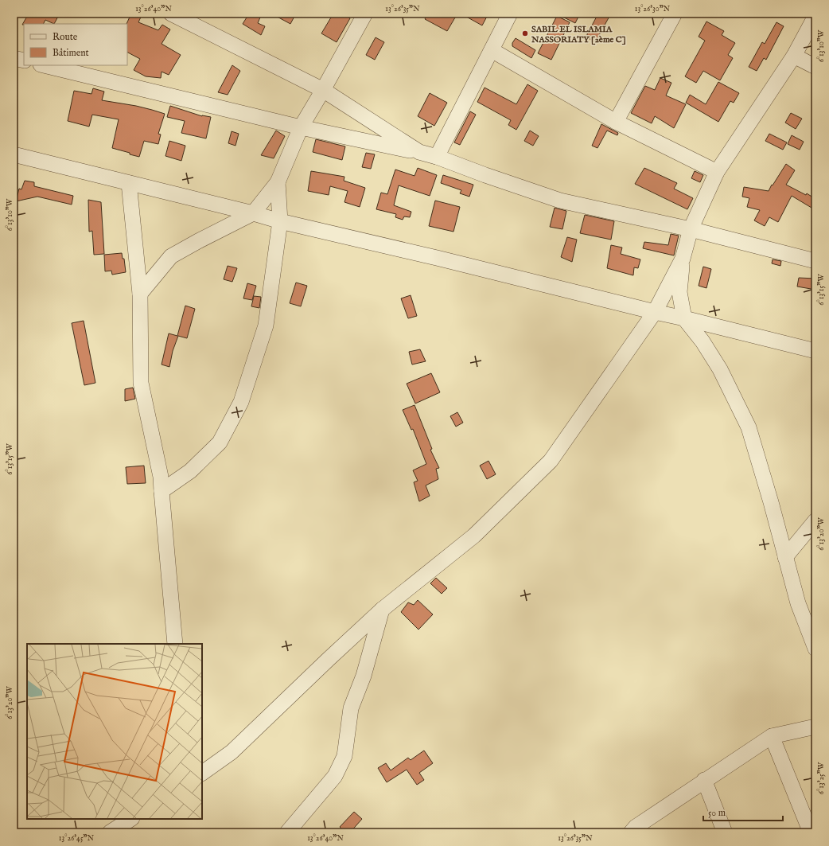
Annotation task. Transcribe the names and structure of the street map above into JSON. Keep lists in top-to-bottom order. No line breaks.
{"places":["SABIL EL ISLAMIA NASSORIATY [2ème C]"],"legend":["Route","Bâtiment"],"scale_bar":"50 m","coordinates":["13°26'40\"N","13°26'35\"N","13°26'30\"N","6°13'10\"W","6°13'15\"W","6°13'20\"W","6°13'25\"W","13°26'45\"N"]}
